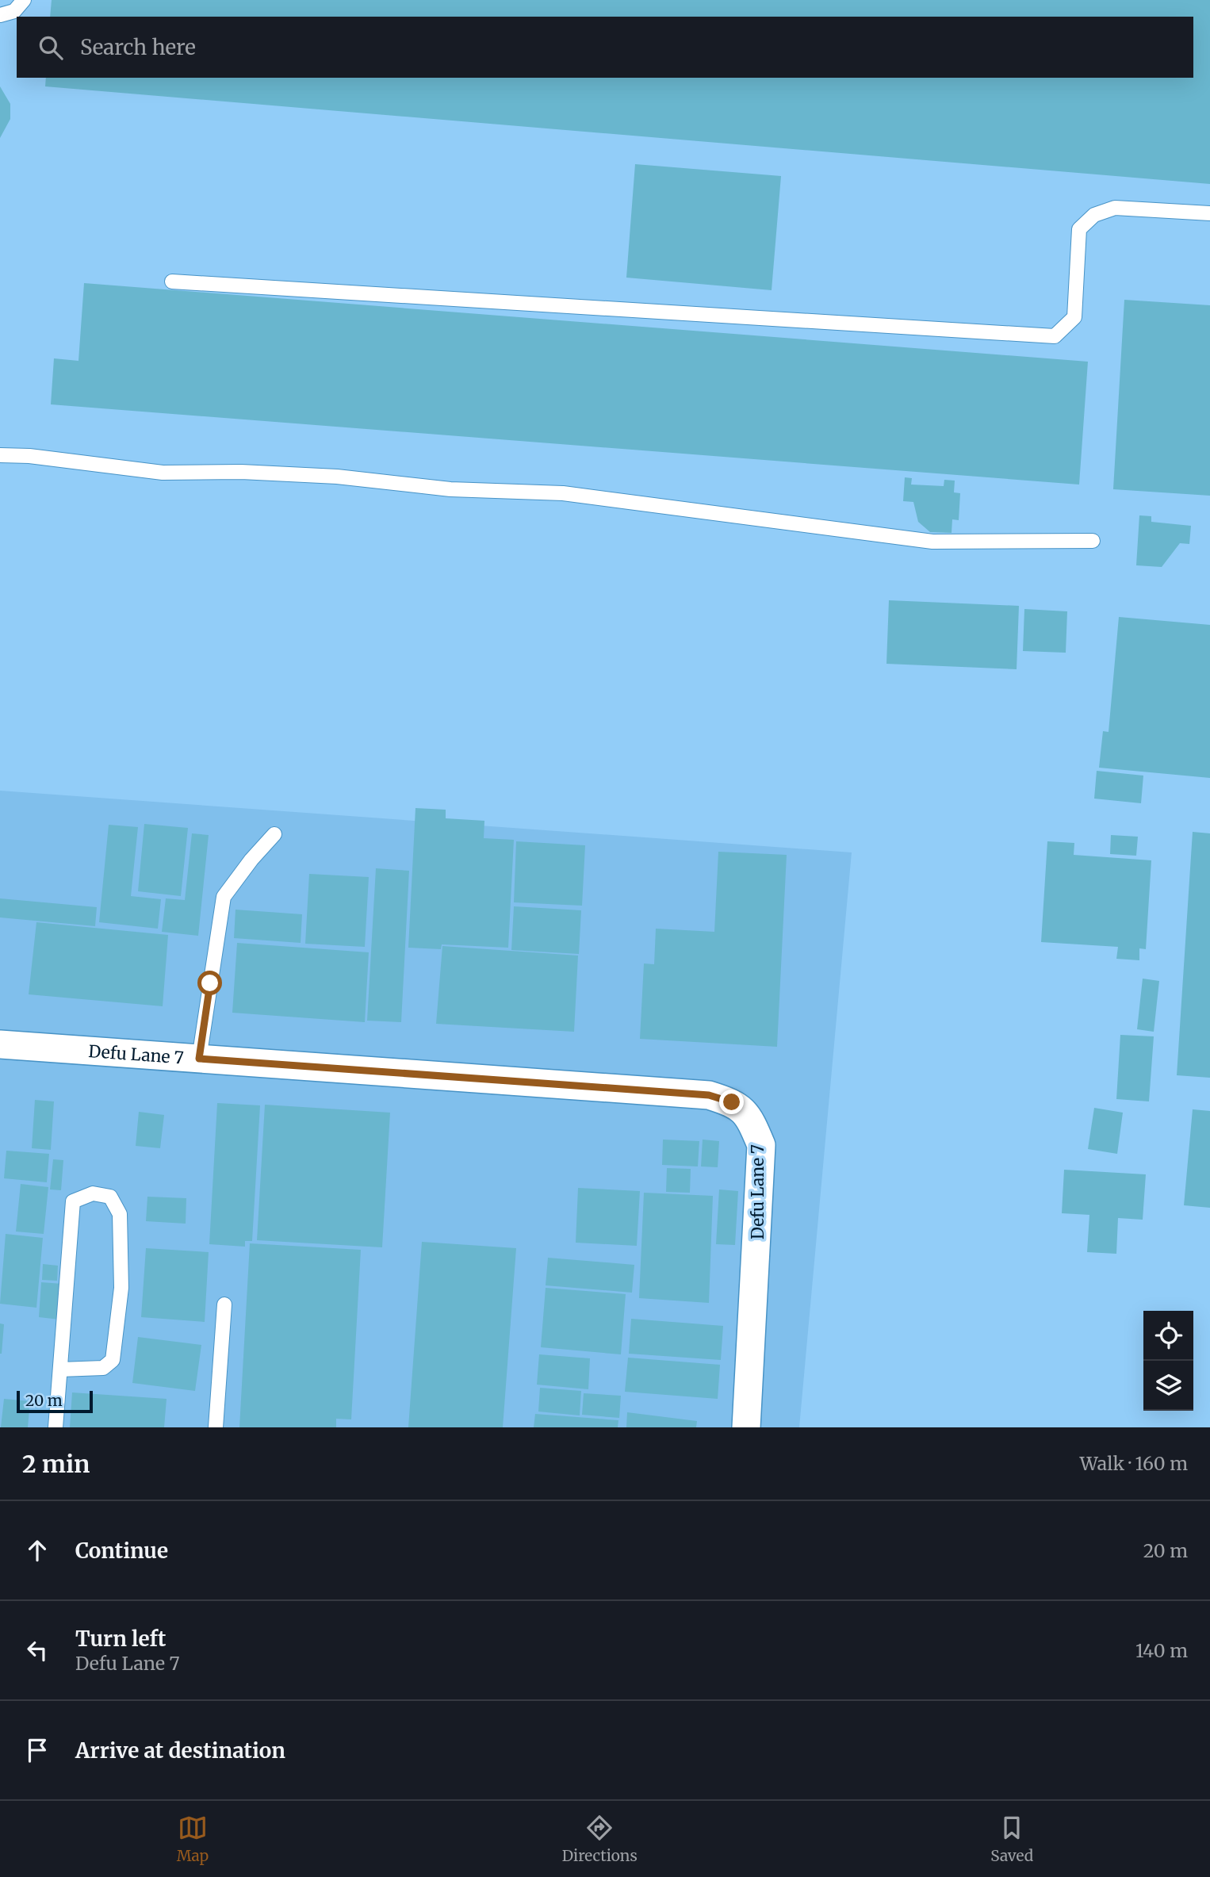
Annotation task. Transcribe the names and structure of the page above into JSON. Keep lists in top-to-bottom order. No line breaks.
{"streets":{"street":["Defu Lane 7"]},"scale_bar":"20 m","page":{"search":"Search here","scale":"20 m","heading":["2 min","Walk · 160 m"],"list":[["Continue","20 m"],["Turn left","Defu Lane 7","140 m"],"Arrive at destination"],"nav":["Map","Directions","Saved"]}}
